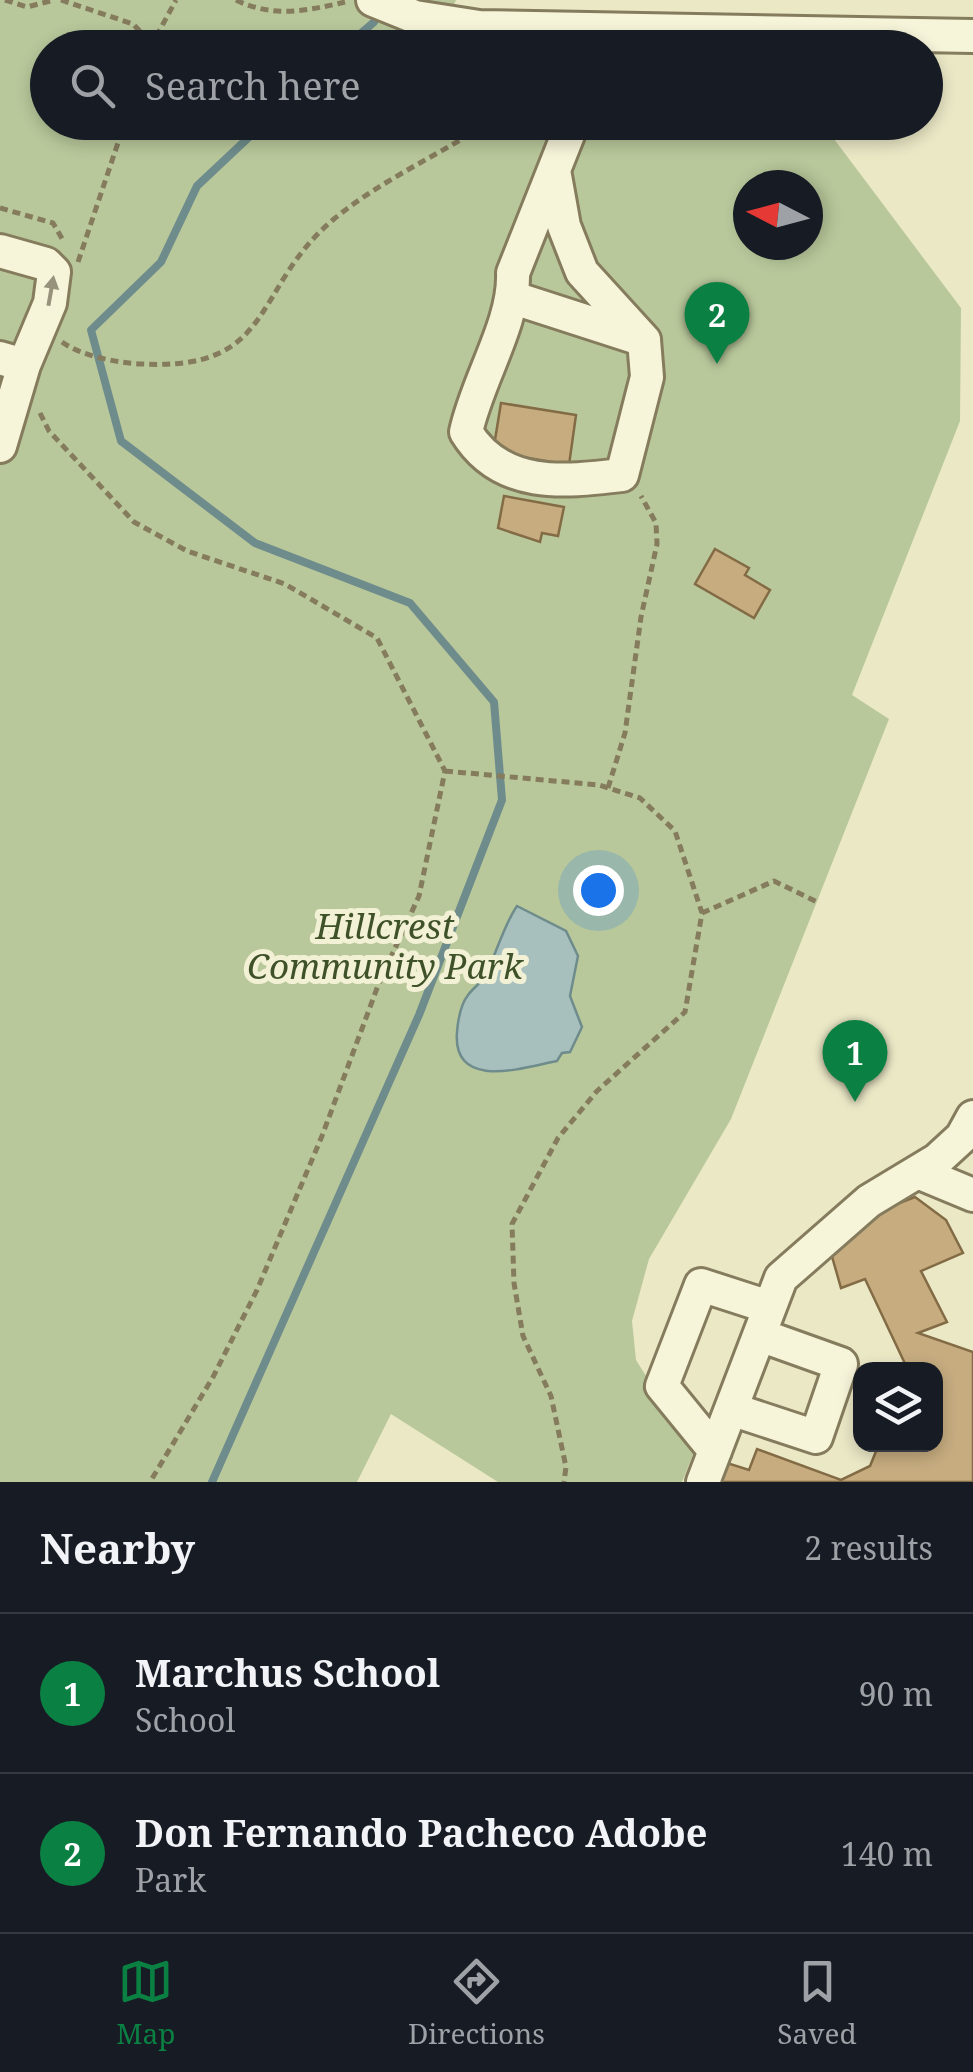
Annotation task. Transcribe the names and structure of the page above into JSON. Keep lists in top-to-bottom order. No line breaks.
{"parks":["Hillcrest Community Park"],"north":"left","page":{"search":"Search here","pins":["2","1"],"heading":["Nearby","2 results"],"list":[{"mark":"1","name":"Marchus School","note":"School","value":"90 m"},{"mark":"2","name":"Don Fernando Pacheco Adobe","note":"Park","value":"140 m"}],"nav":["Map","Directions","Saved"]}}
